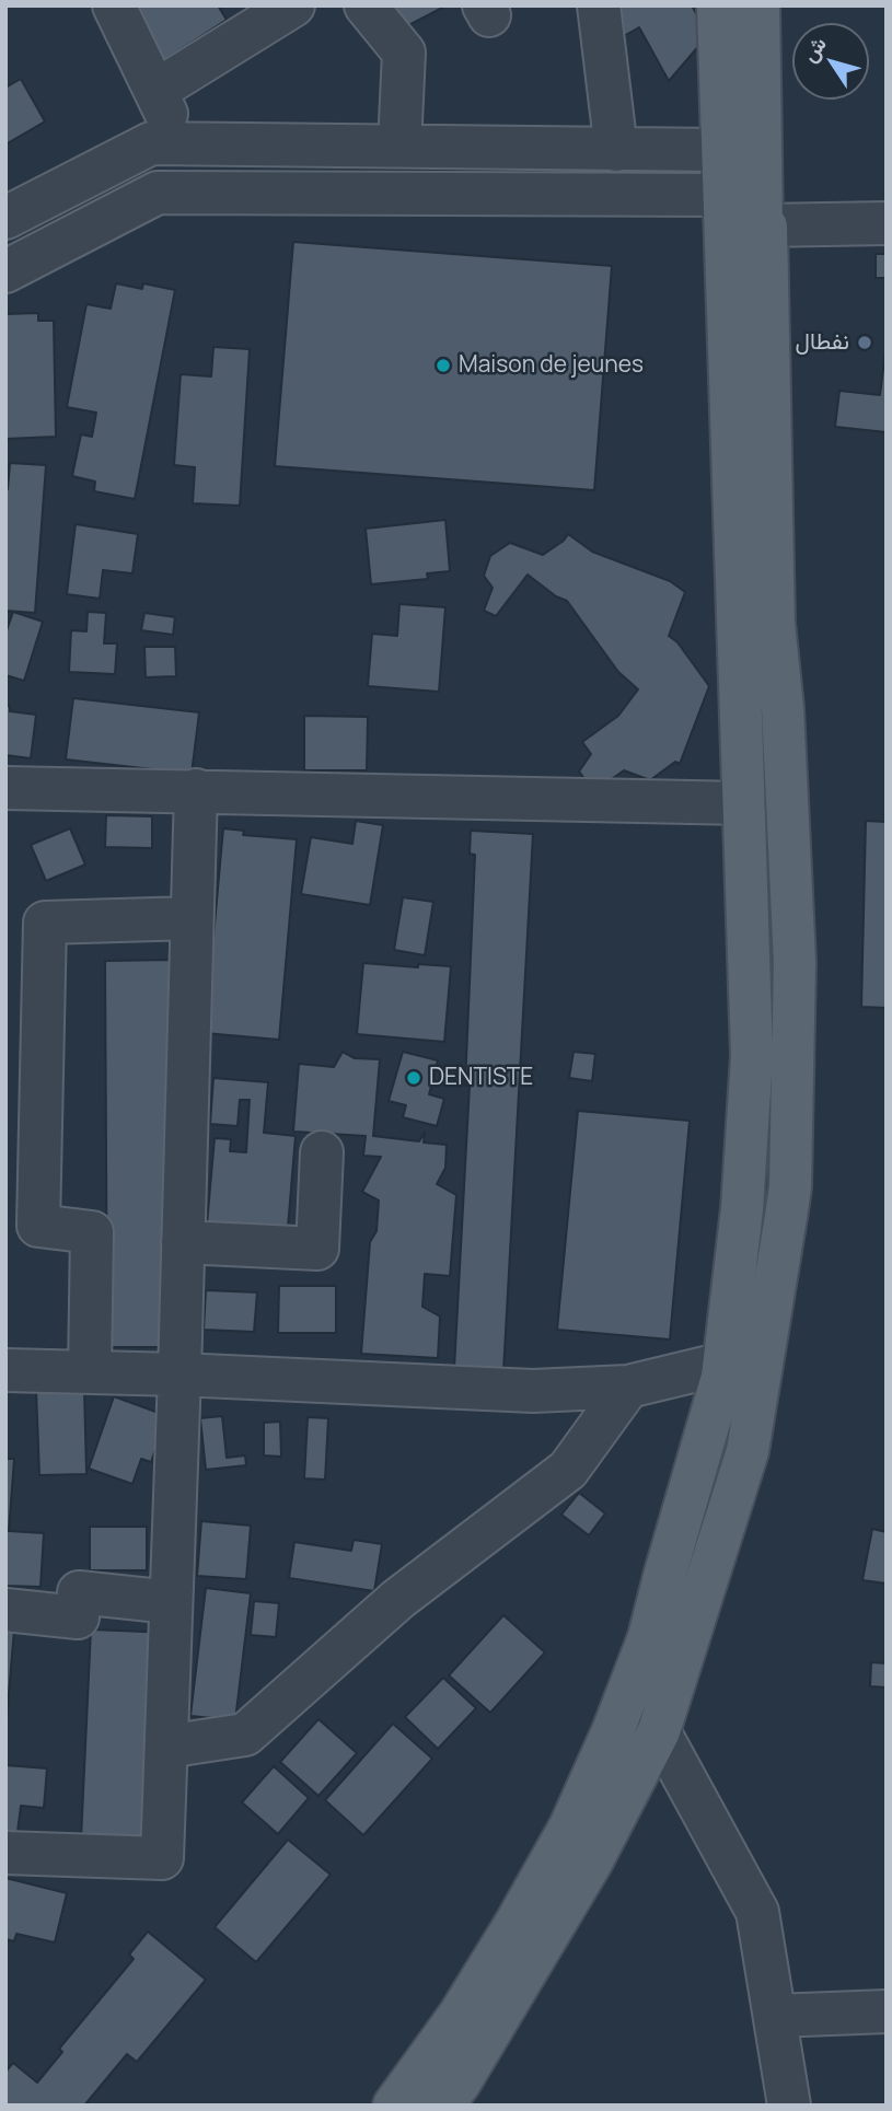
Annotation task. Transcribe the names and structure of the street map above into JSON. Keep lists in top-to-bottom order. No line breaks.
{"places":["نفطال","Maison de jeunes","DENTISTE"],"north":"top left"}
